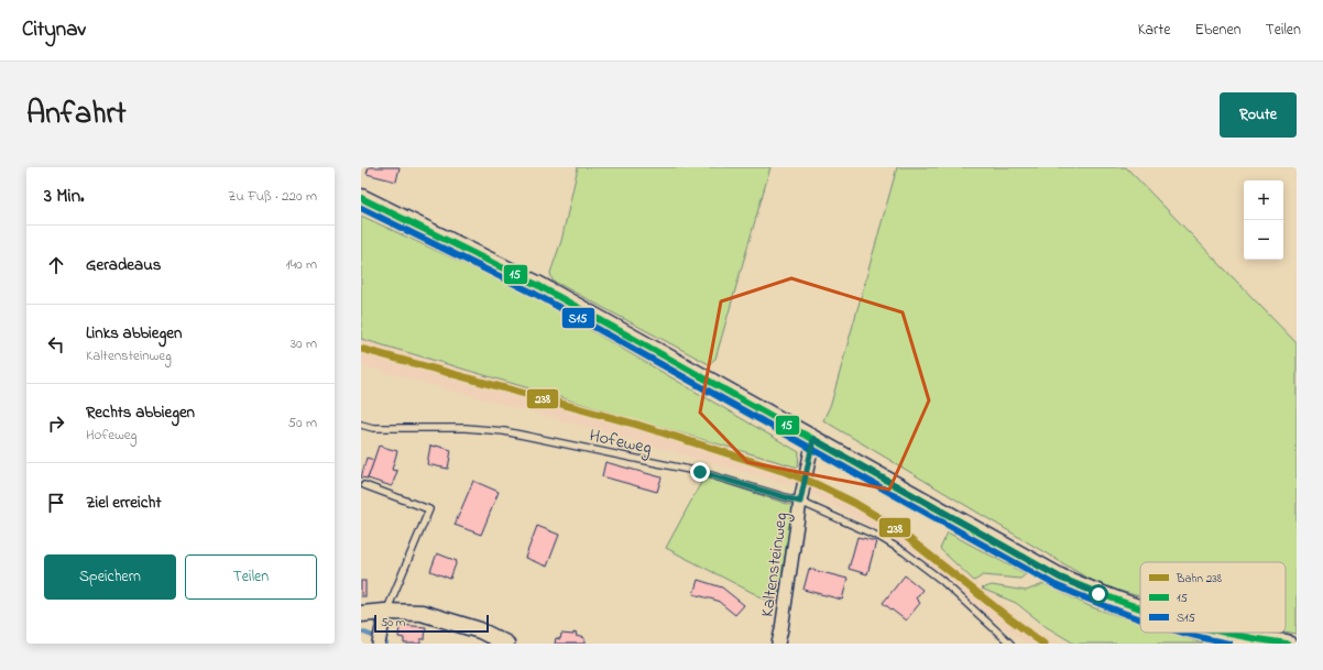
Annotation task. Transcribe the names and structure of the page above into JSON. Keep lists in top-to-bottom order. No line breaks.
{"streets":{"street":["Kaltensteinweg"],"lane":["Hofeweg"]},"crossings":[["Hofeweg","Kaltensteinweg"]],"lines":["transit line 15","transit line S15","rail line 238"],"legend":["Bahn 238","15","S15"],"scale_bar":"50 m","page":{"header":"Citynav","nav":["Karte","Ebenen","Teilen"],"title":"Anfahrt","buttons":["Route",["Speichern","Teilen"]],"heading":["3 Min.","Zu Fuß · 220 m"],"map_buttons":["+","−"],"list":[["Geradeaus","140 m"],["Links abbiegen","Kaltensteinweg","30 m"],["Rechts abbiegen","Hofeweg","50 m"],"Ziel erreicht"],"scale":"50 m"}}
